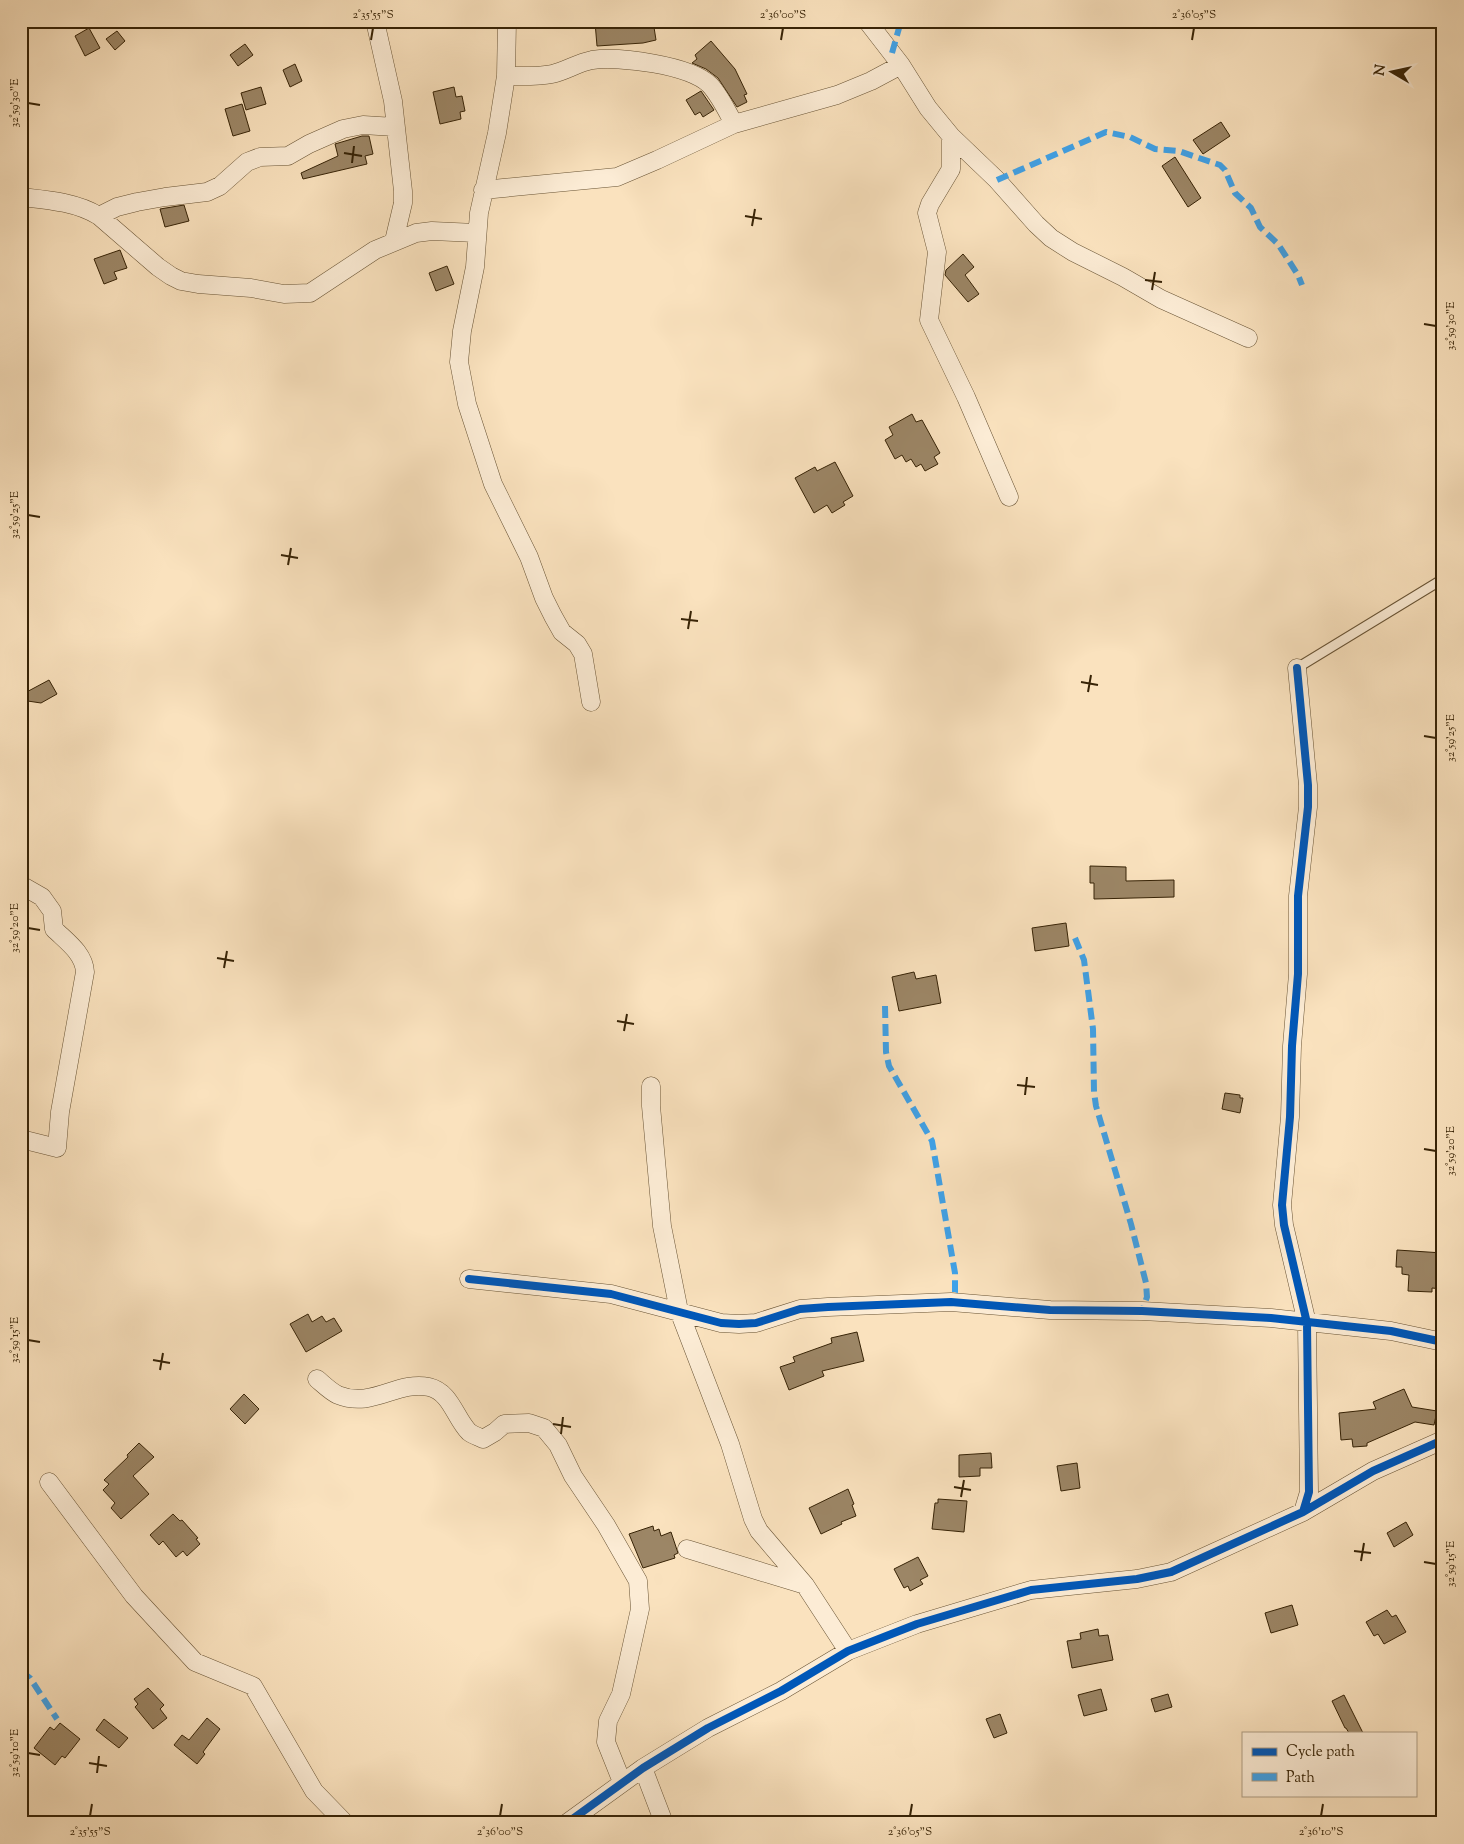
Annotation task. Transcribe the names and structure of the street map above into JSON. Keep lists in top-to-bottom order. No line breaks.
{"legend":["Cycle path","Path"],"north":"left","coordinates":["2°35'55\"S","2°36'00\"S","2°36'05\"S","32°59'30\"E","32°59'25\"E","32°59'20\"E","32°59'15\"E","32°59'10\"E","2°36'10\"S"]}
